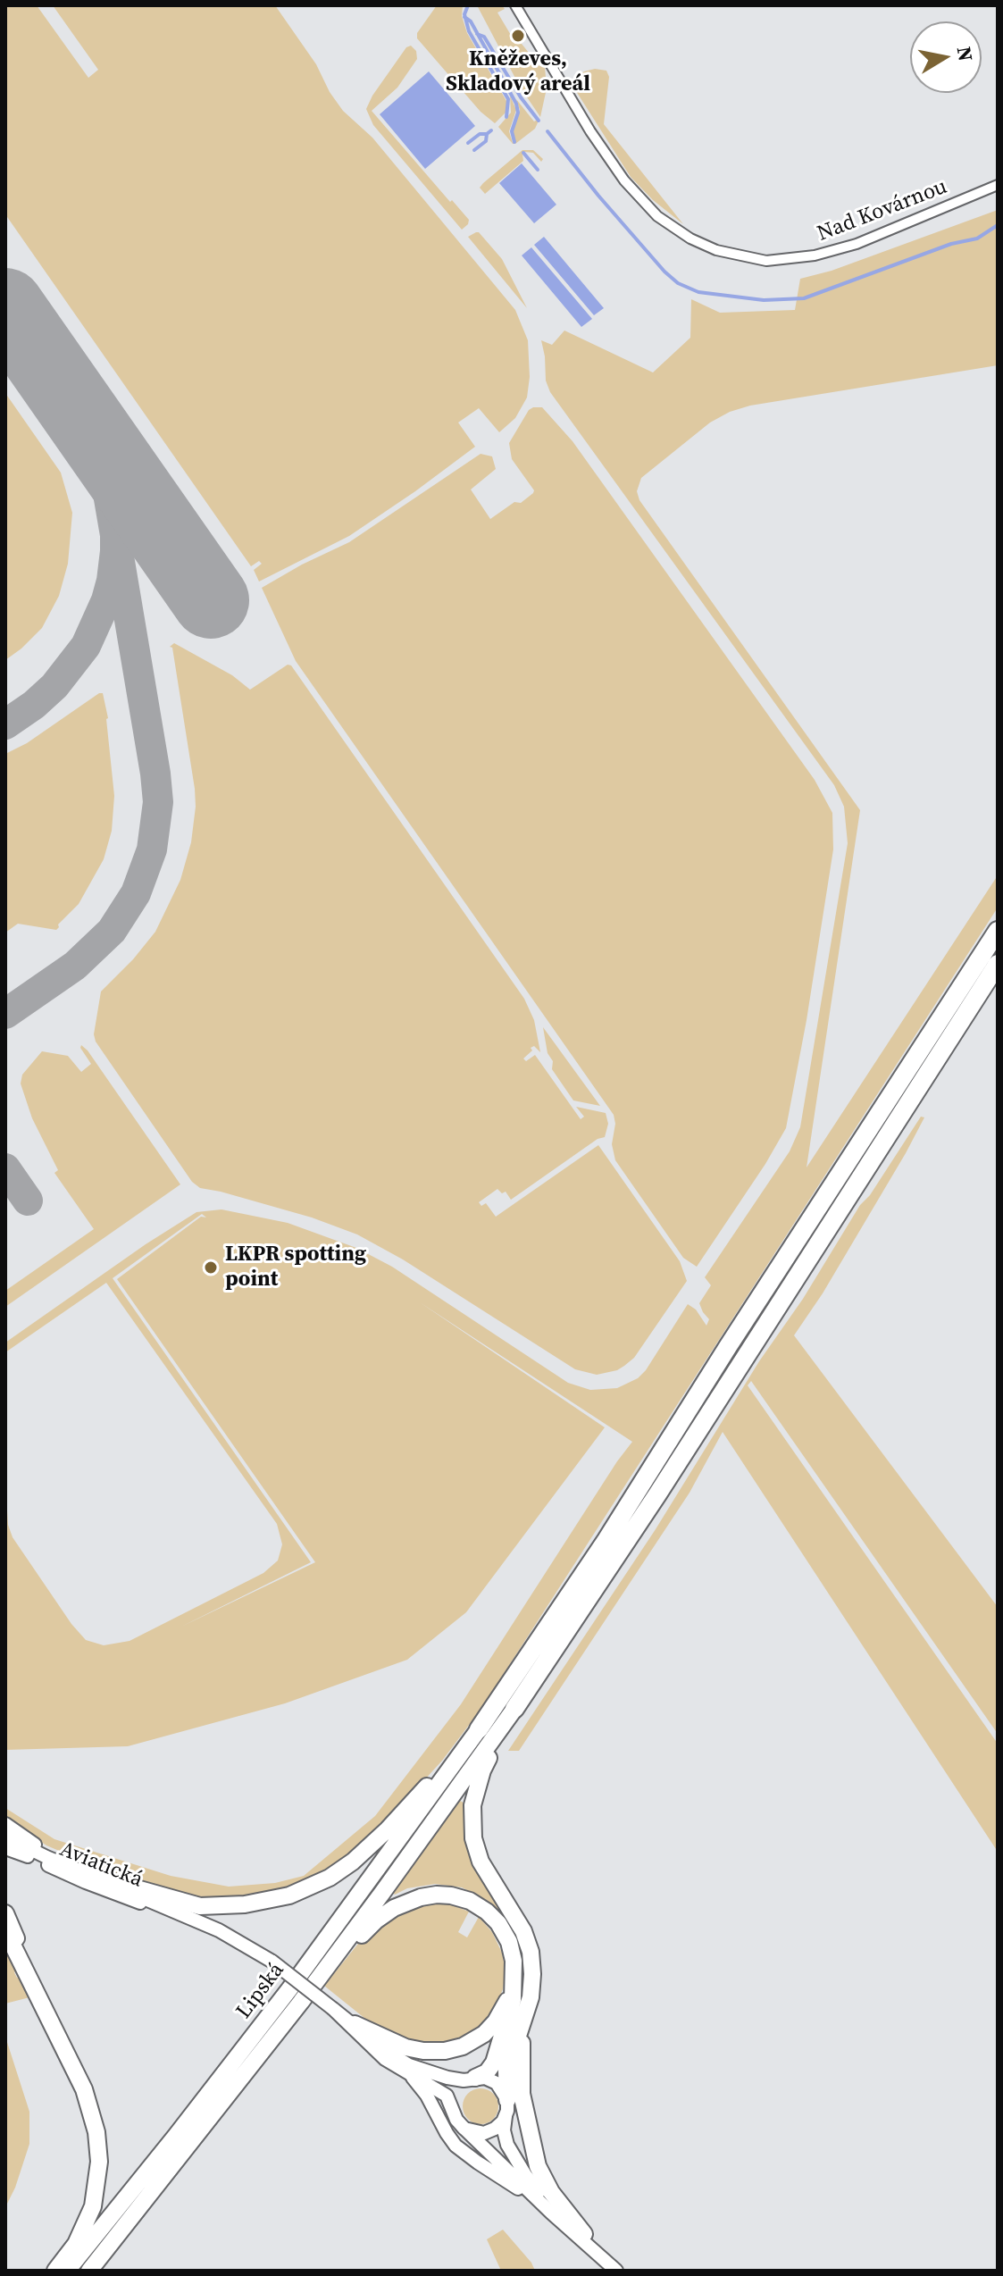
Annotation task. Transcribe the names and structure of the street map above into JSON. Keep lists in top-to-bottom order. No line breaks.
{"streets":{"highway":["Lipská"],"main road":["Aviatická"],"street":["Nad Kovárnou"]},"places":["Kněževes, Skladový areál","LKPR spotting point"],"north":"right"}
